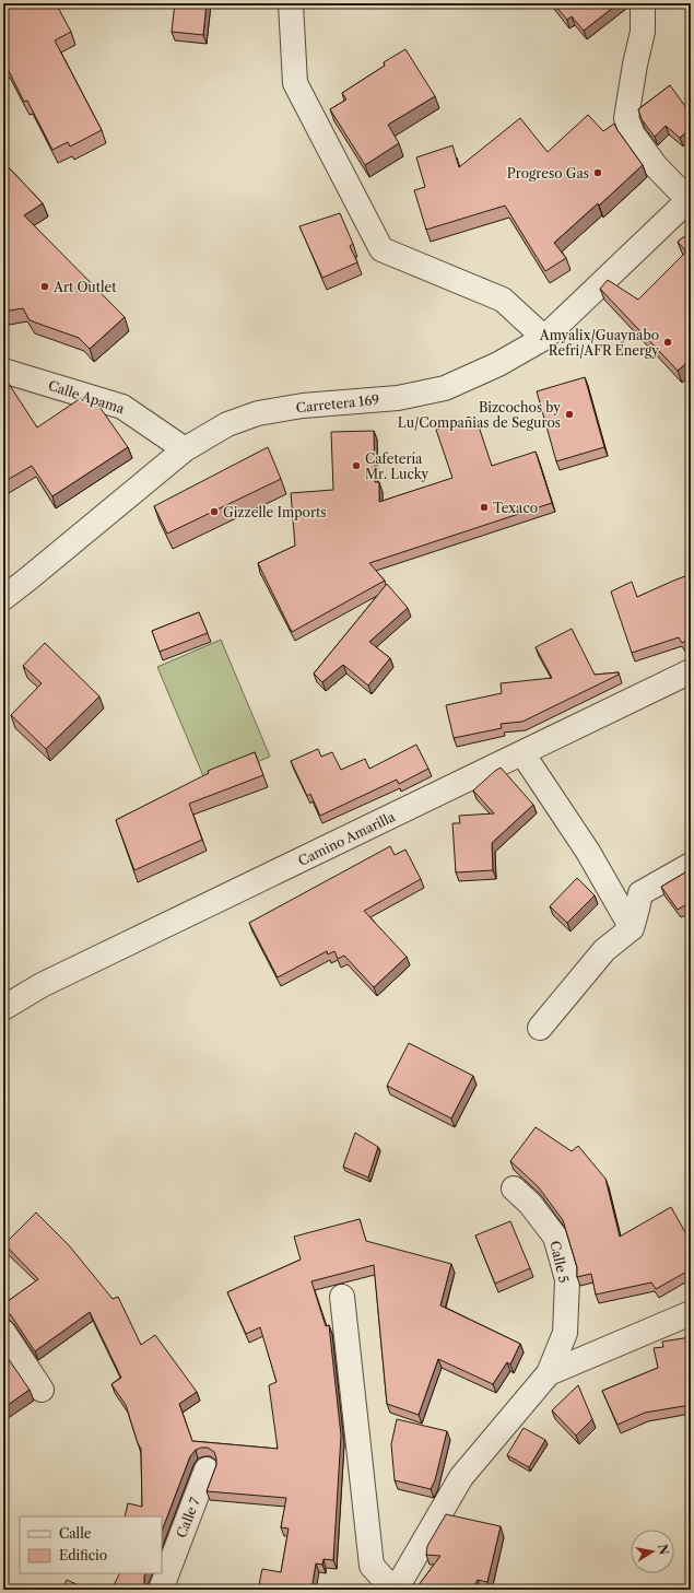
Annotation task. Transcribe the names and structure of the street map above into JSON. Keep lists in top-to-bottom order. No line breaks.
{"streets":{"street":["Calle Apama","Carretera 169","Camino Amarilla","Calle 5","Calle 7"]},"crossings":[["Calle Apama","Carretera 169"]],"places":["Progreso Gas","Art Outlet","Amyalix/Guaynabo Refri/AFR Energy","Bizcochos by Lu/Compañias de Seguros","Cafetería Mr. Lucky","Texaco","Gizzelle Imports"],"legend":["Calle","Edificio"],"north":"right"}
